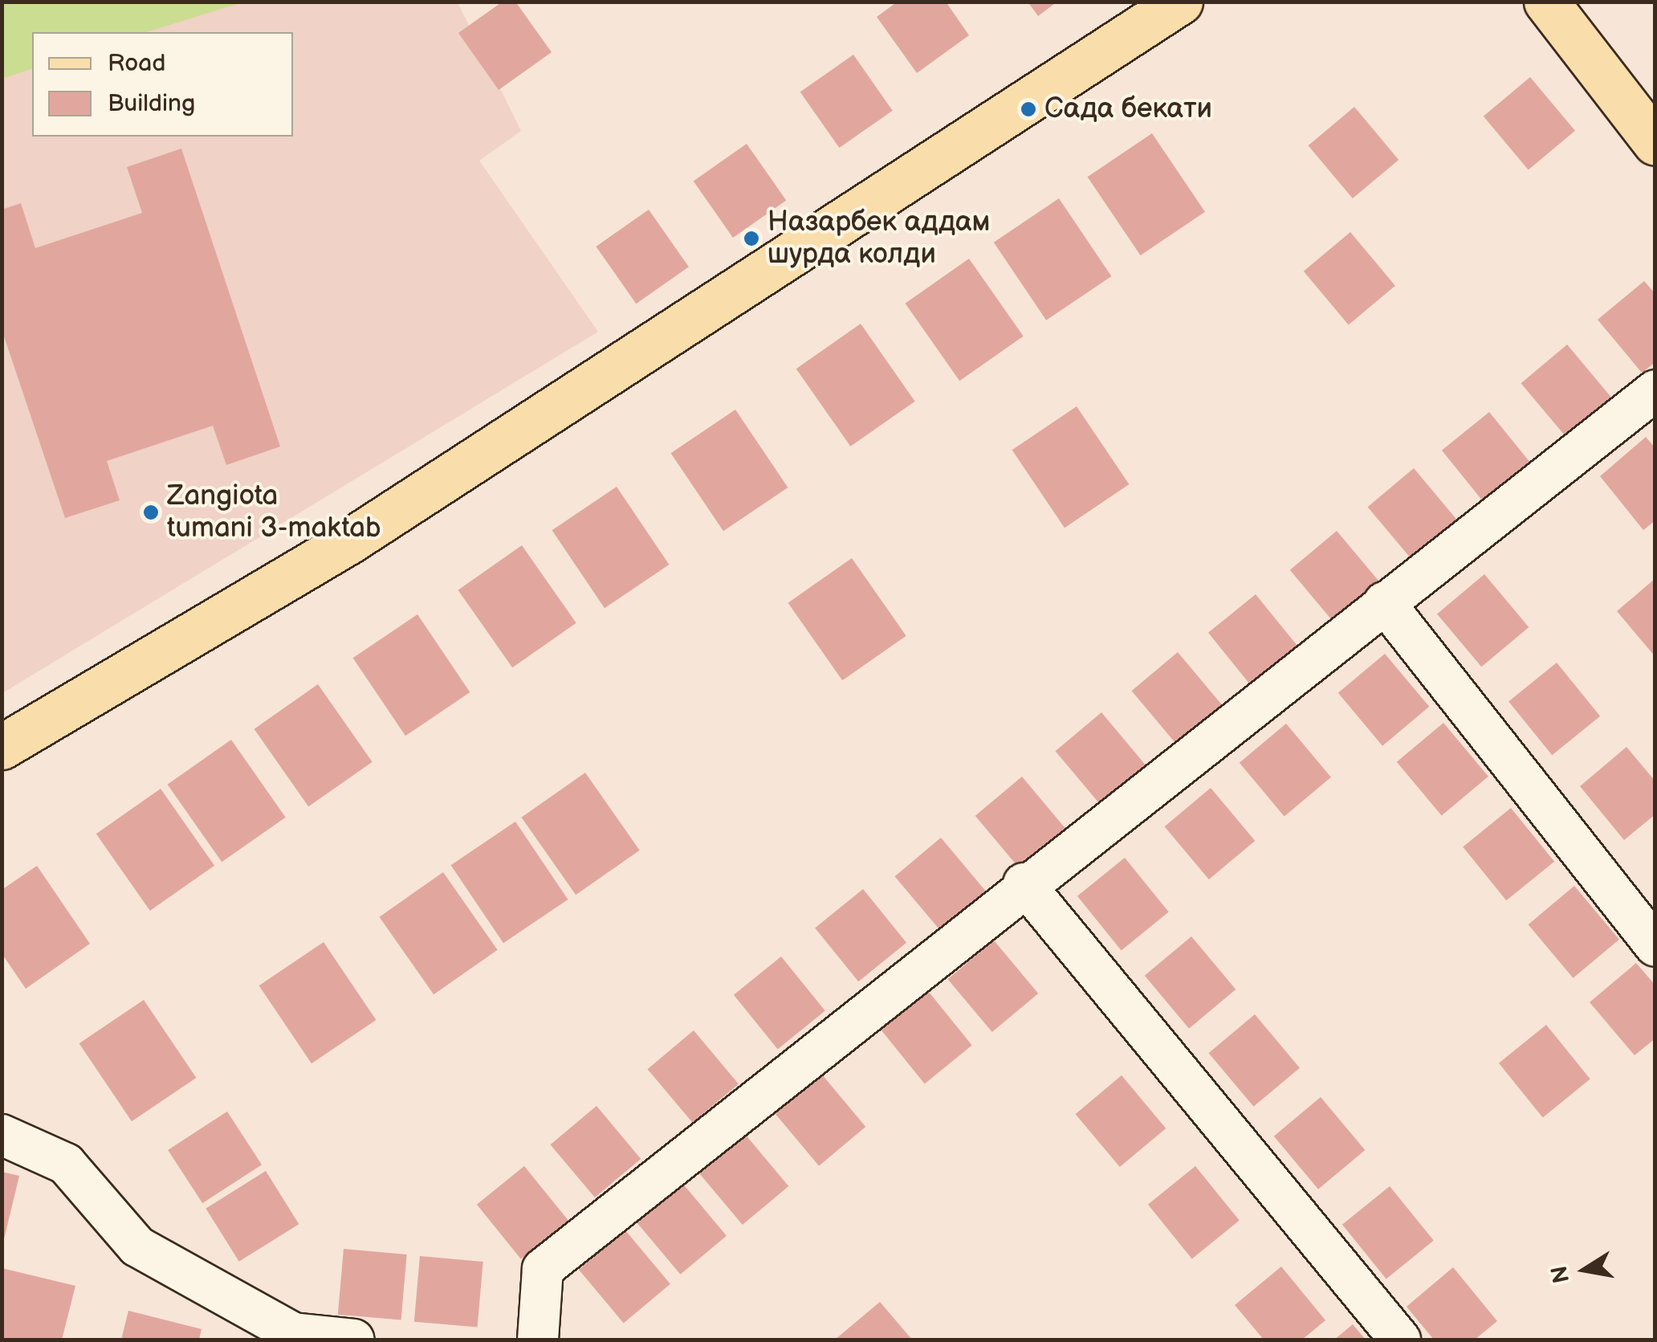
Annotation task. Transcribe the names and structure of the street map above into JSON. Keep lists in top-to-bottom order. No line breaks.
{"places":["Сада бекати","Назарбек аддам шурда колди","Zangiota tumani 3-maktab"],"legend":["Road","Building"],"north":"left"}
